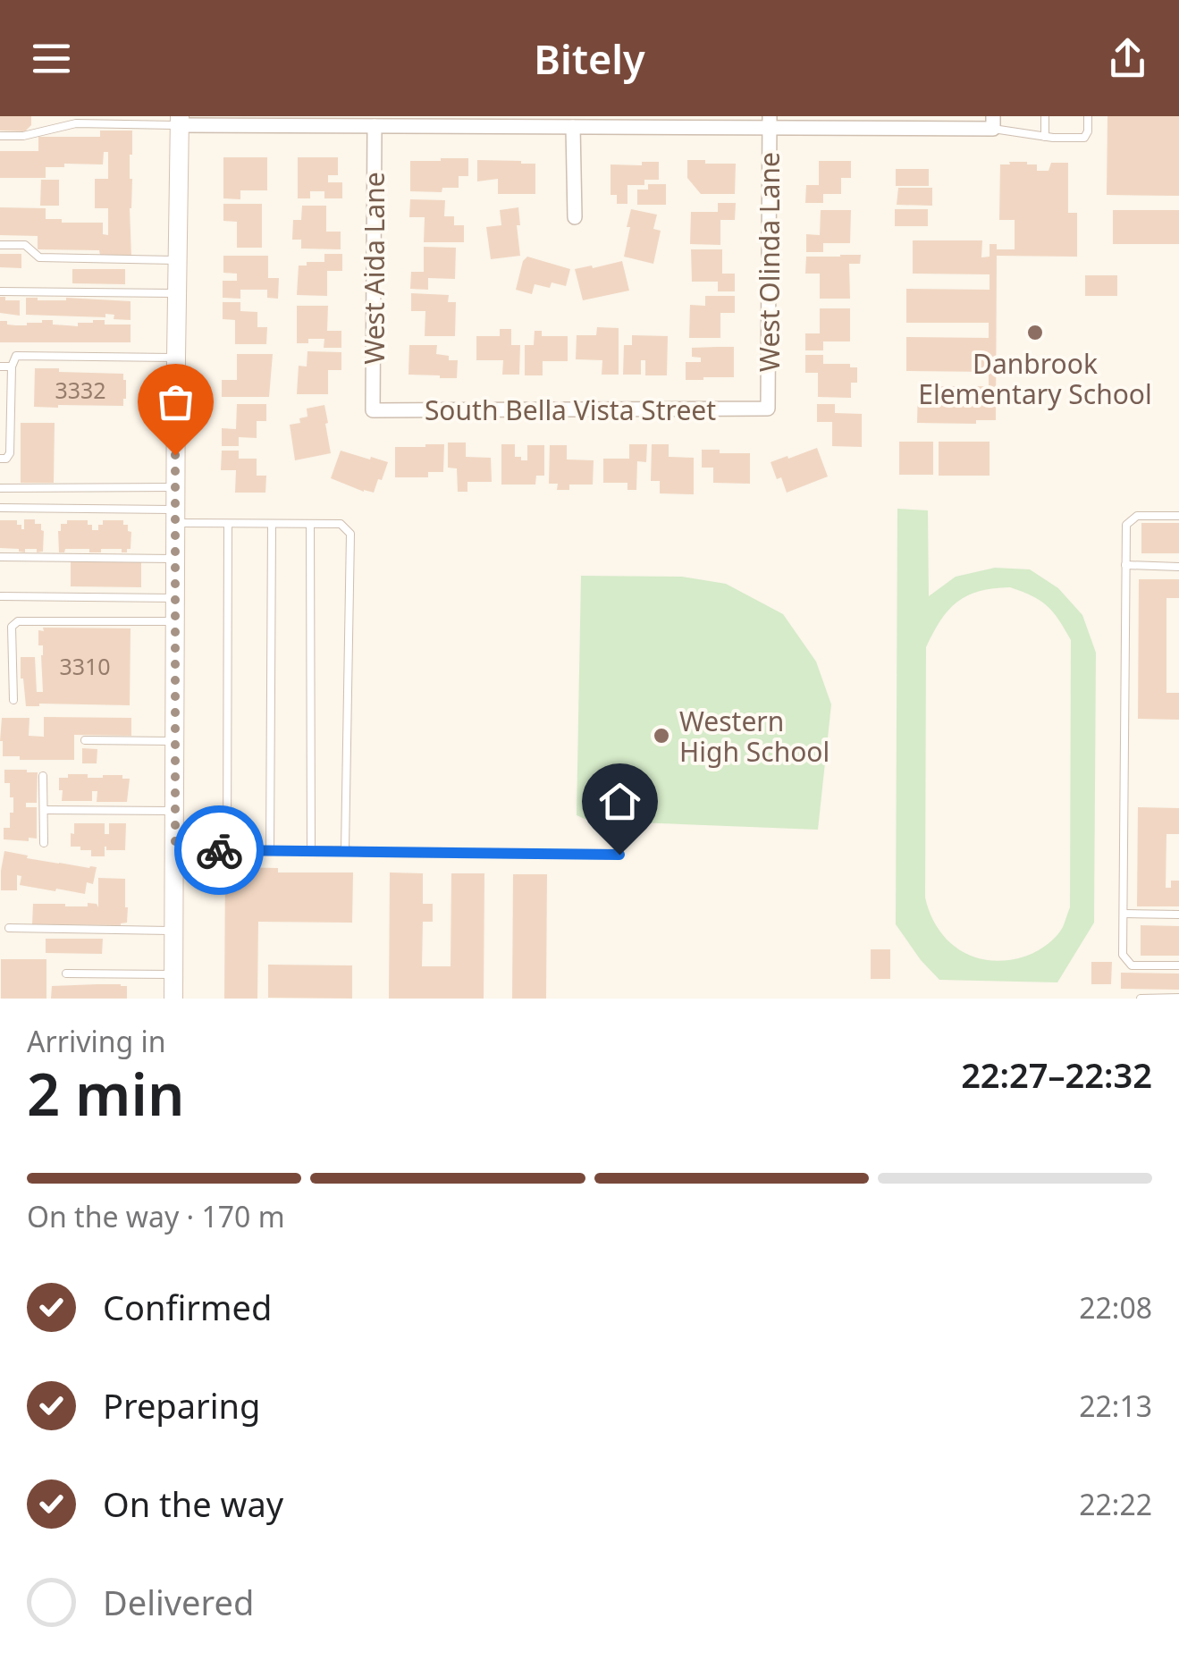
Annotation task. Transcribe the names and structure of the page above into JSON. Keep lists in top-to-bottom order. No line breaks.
{"streets":{"street":["West Olinda Lane","West Aida Lane","South Bella Vista Street"]},"crossings":[["West Olinda Lane","South Bella Vista Street"],["West Aida Lane","South Bella Vista Street"]],"places":["Danbrook Elementary School","Western High School"],"house_numbers":["3332","3310"],"page":{"header":"Bitely","heading":["2 min","Arriving in","22:27–22:32"],"bar":"On the way · 170 m","list":[["Confirmed","22:08"],["Preparing","22:13"],["On the way","22:22"],"Delivered"]}}
